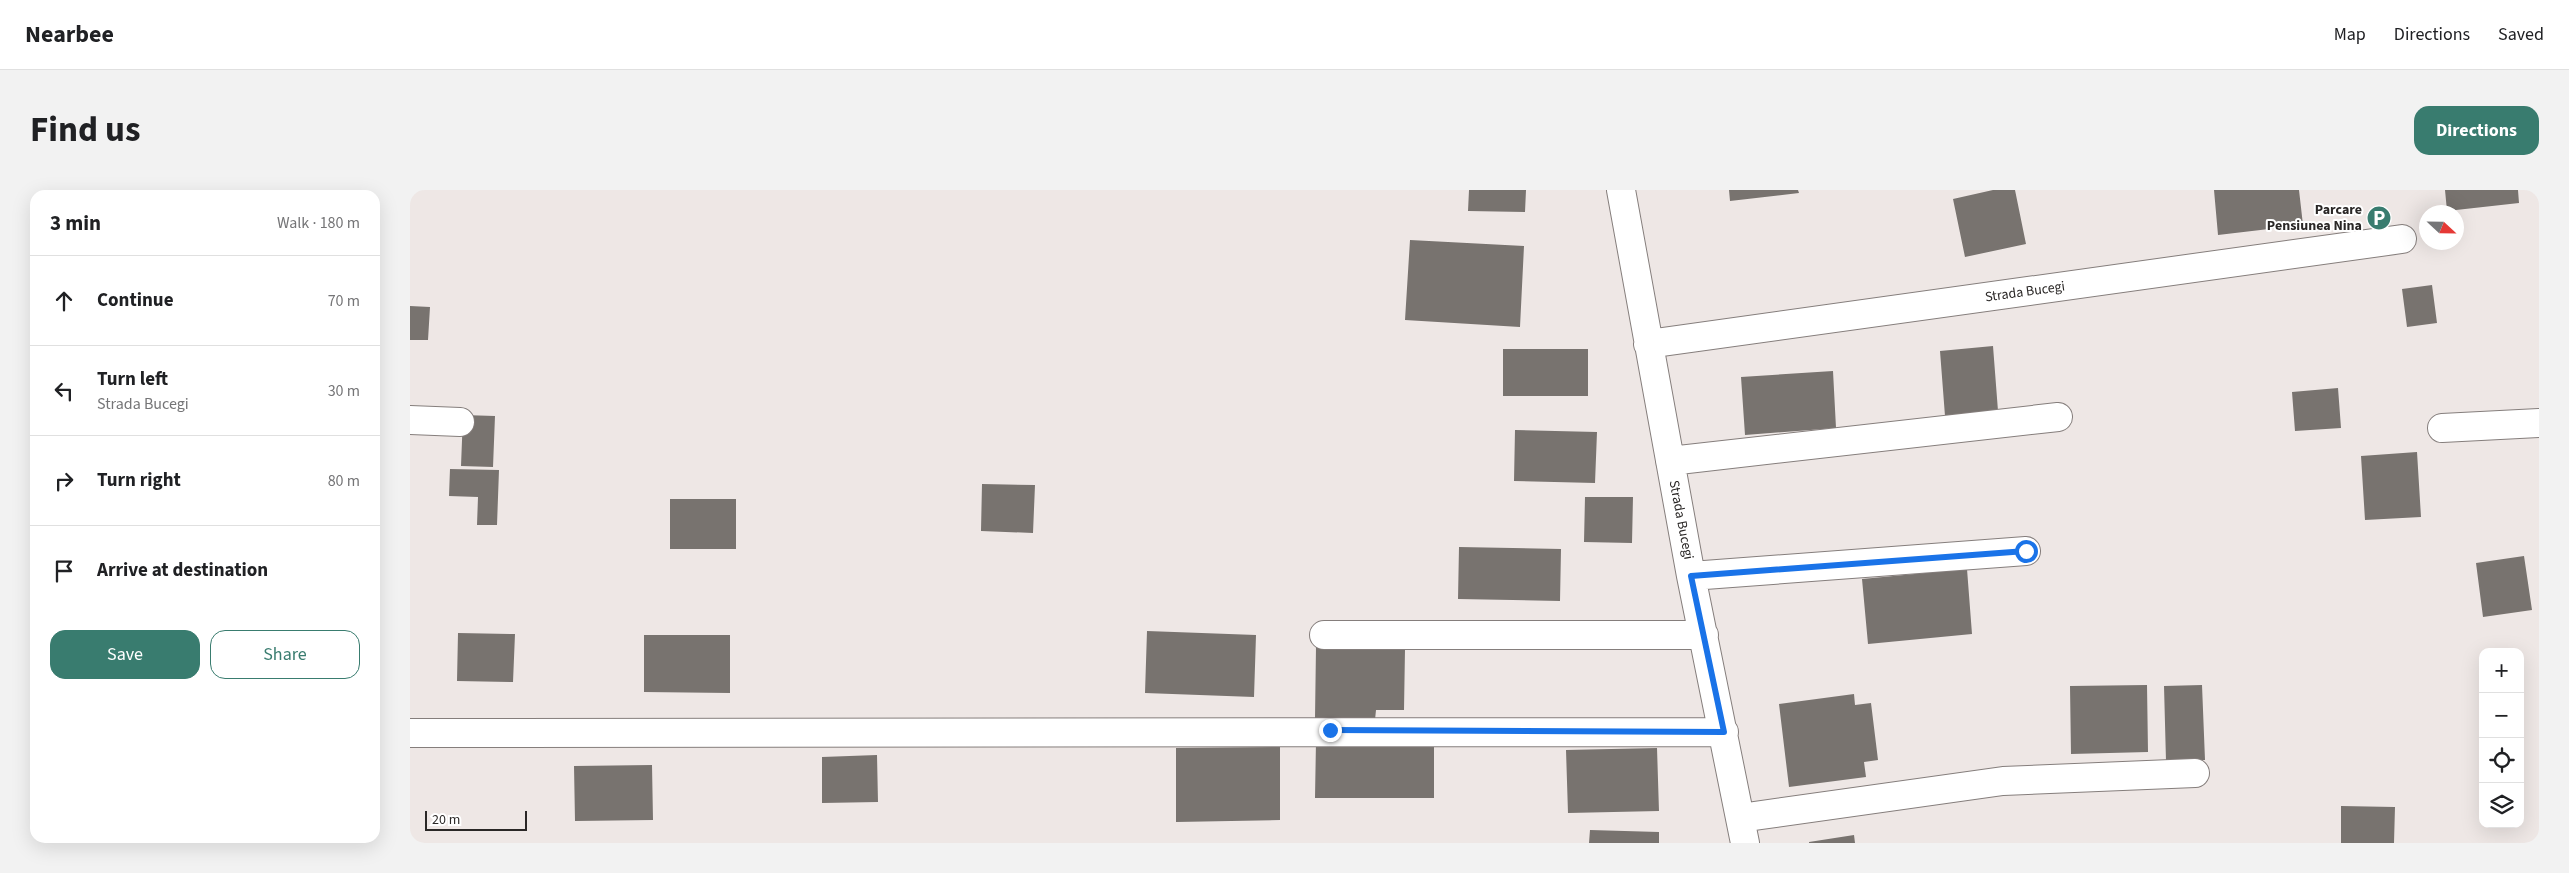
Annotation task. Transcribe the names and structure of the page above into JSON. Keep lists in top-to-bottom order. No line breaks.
{"streets":{"street":["Strada Bucegi"]},"places":{"parking":["Parcare Pensiunea Nina"]},"scale_bar":"20 m","north":"right","page":{"header":"Nearbee","nav":["Map","Directions","Saved"],"title":"Find us","buttons":["Directions",["Save","Share"]],"heading":["3 min","Walk · 180 m"],"list":[["Continue","70 m"],["Turn left","Strada Bucegi","30 m"],["Turn right","80 m"],"Arrive at destination"],"map_buttons":["+","−"],"scale":"20 m"}}
